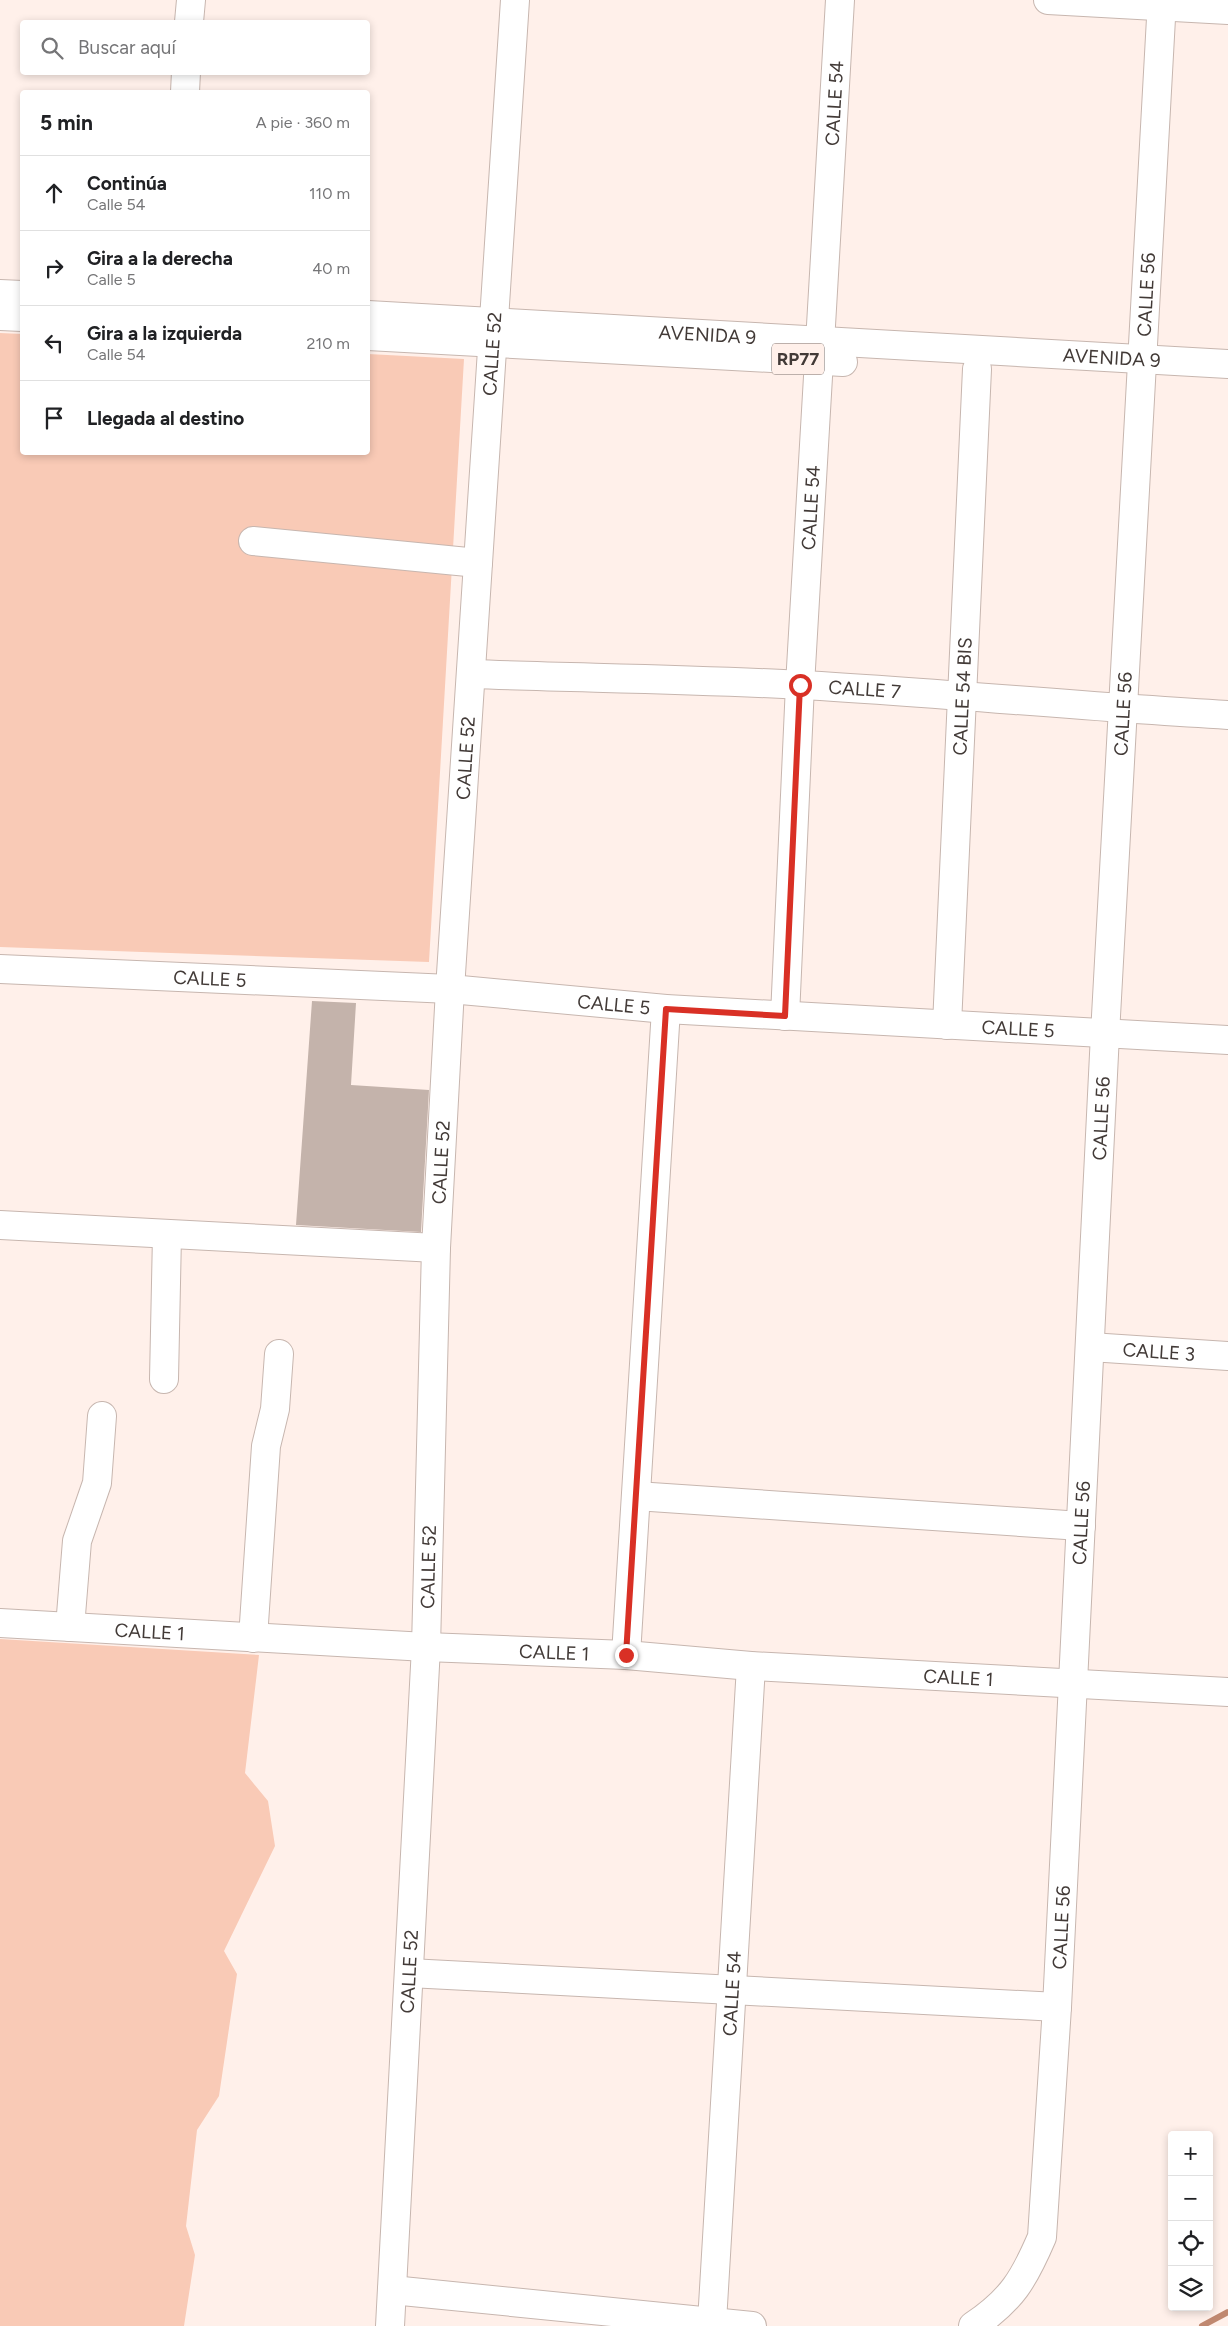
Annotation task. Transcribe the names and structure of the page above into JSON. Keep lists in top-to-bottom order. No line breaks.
{"streets":{"street":["CALLE 54","CALLE 56","AVENIDA 9","CALLE 52","RP77","CALLE 7","CALLE 54 BIS","CALLE 5","CALLE 3","CALLE 1"]},"crossings":[["CALLE 54","AVENIDA 9"],["CALLE 54","CALLE 7"],["CALLE 54","CALLE 5"],["CALLE 54","CALLE 1"],["CALLE 56","AVENIDA 9"],["CALLE 56","CALLE 7"],["CALLE 56","CALLE 5"],["CALLE 56","CALLE 3"],["CALLE 56","CALLE 1"],["AVENIDA 9","CALLE 52"],["AVENIDA 9","CALLE 54 BIS"],["CALLE 52","CALLE 7"],["CALLE 52","CALLE 5"],["CALLE 52","CALLE 1"],["CALLE 7","CALLE 54 BIS"],["CALLE 54 BIS","CALLE 5"]],"page":{"search":"Buscar aquí","heading":["5 min","A pie · 360 m"],"list":[["Continúa","Calle 54","110 m"],["Gira a la derecha","Calle 5","40 m"],["Gira a la izquierda","Calle 54","210 m"],"Llegada al destino"],"map_buttons":["+","−"]}}
